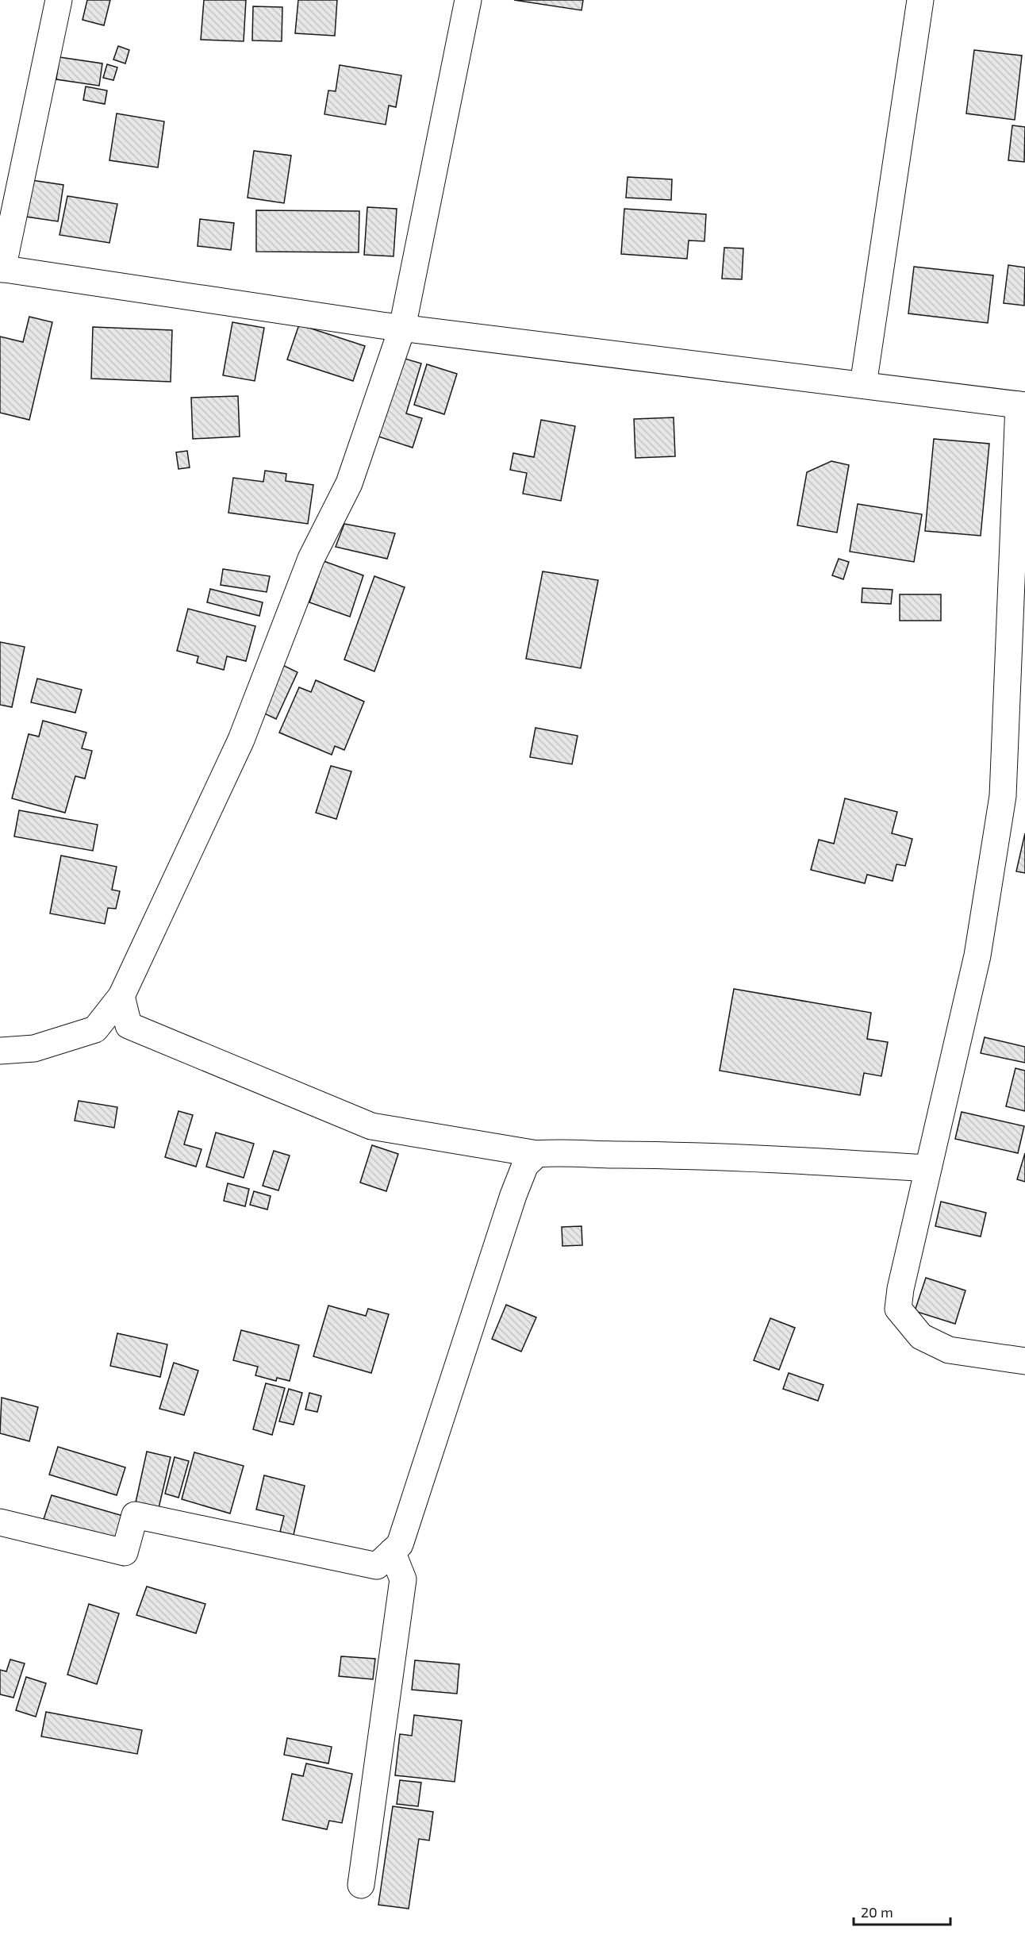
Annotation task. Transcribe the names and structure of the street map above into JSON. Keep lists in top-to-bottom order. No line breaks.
{"scale_bar":"20 m"}
